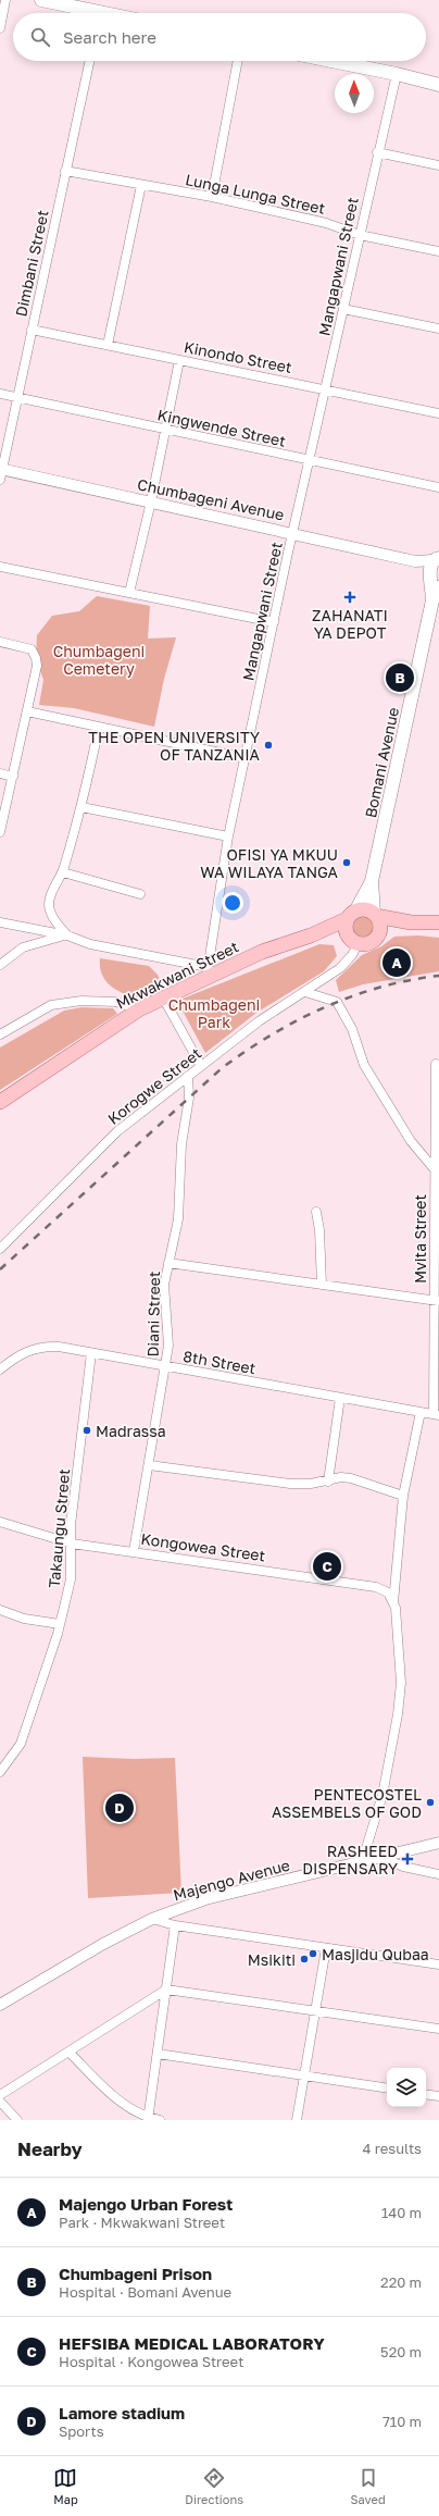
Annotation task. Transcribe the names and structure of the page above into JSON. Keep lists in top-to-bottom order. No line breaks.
{"streets":{"main road":["Bomani Avenue","Mkwakwani Street"],"street":["Lunga Lunga Street","Dimbani Street","Mangapwani Street","Kinondo Street","Kingwende Street","Chumbageni Avenue","Korogwe Street","Mvita Street","Diani Street","8th Street","Takaungu Street","Kongowea Street","Majengo Avenue"]},"crossings":[["Lunga Lunga Street","Dimbani Street"],["Lunga Lunga Street","Mangapwani Street"],["Dimbani Street","Kinondo Street"],["Dimbani Street","Kingwende Street"],["Dimbani Street","Chumbageni Avenue"],["Mangapwani Street","Kinondo Street"],["Mangapwani Street","Kingwende Street"],["Mangapwani Street","Chumbageni Avenue"],["Mangapwani Street","Mkwakwani Street"],["Mkwakwani Street","Korogwe Street"],["Korogwe Street","Diani Street"],["Mvita Street","8th Street"],["Diani Street","8th Street"],["Diani Street","Kongowea Street"],["8th Street","Takaungu Street"],["Takaungu Street","Kongowea Street"]],"parks":["Chumbageni Cemetery","Chumbageni Park"],"places":{"health":["ZAHANATI YA DEPOT","RASHEED DISPENSARY"],"other":["THE OPEN UNIVERSITY OF TANZANIA","OFISI YA MKUU WA WILAYA TANGA","Madrassa","PENTECOSTEL ASSEMBELS OF GOD","Masjidu Qubaa","Msikiti"]},"north":"top","page":{"search":"Search here","pins":["B","A","C","D"],"heading":["Nearby","4 results"],"list":[{"mark":"A","name":"Majengo Urban Forest","note":"Park · Mkwakwani Street","value":"140 m"},{"mark":"B","name":"Chumbageni Prison","note":"Hospital · Bomani Avenue","value":"220 m"},{"mark":"C","name":"HEFSIBA MEDICAL LABORATORY","note":"Hospital · Kongowea Street","value":"520 m"},{"mark":"D","name":"Lamore stadium","note":"Sports","value":"710 m"}],"nav":["Map","Directions","Saved"]}}
